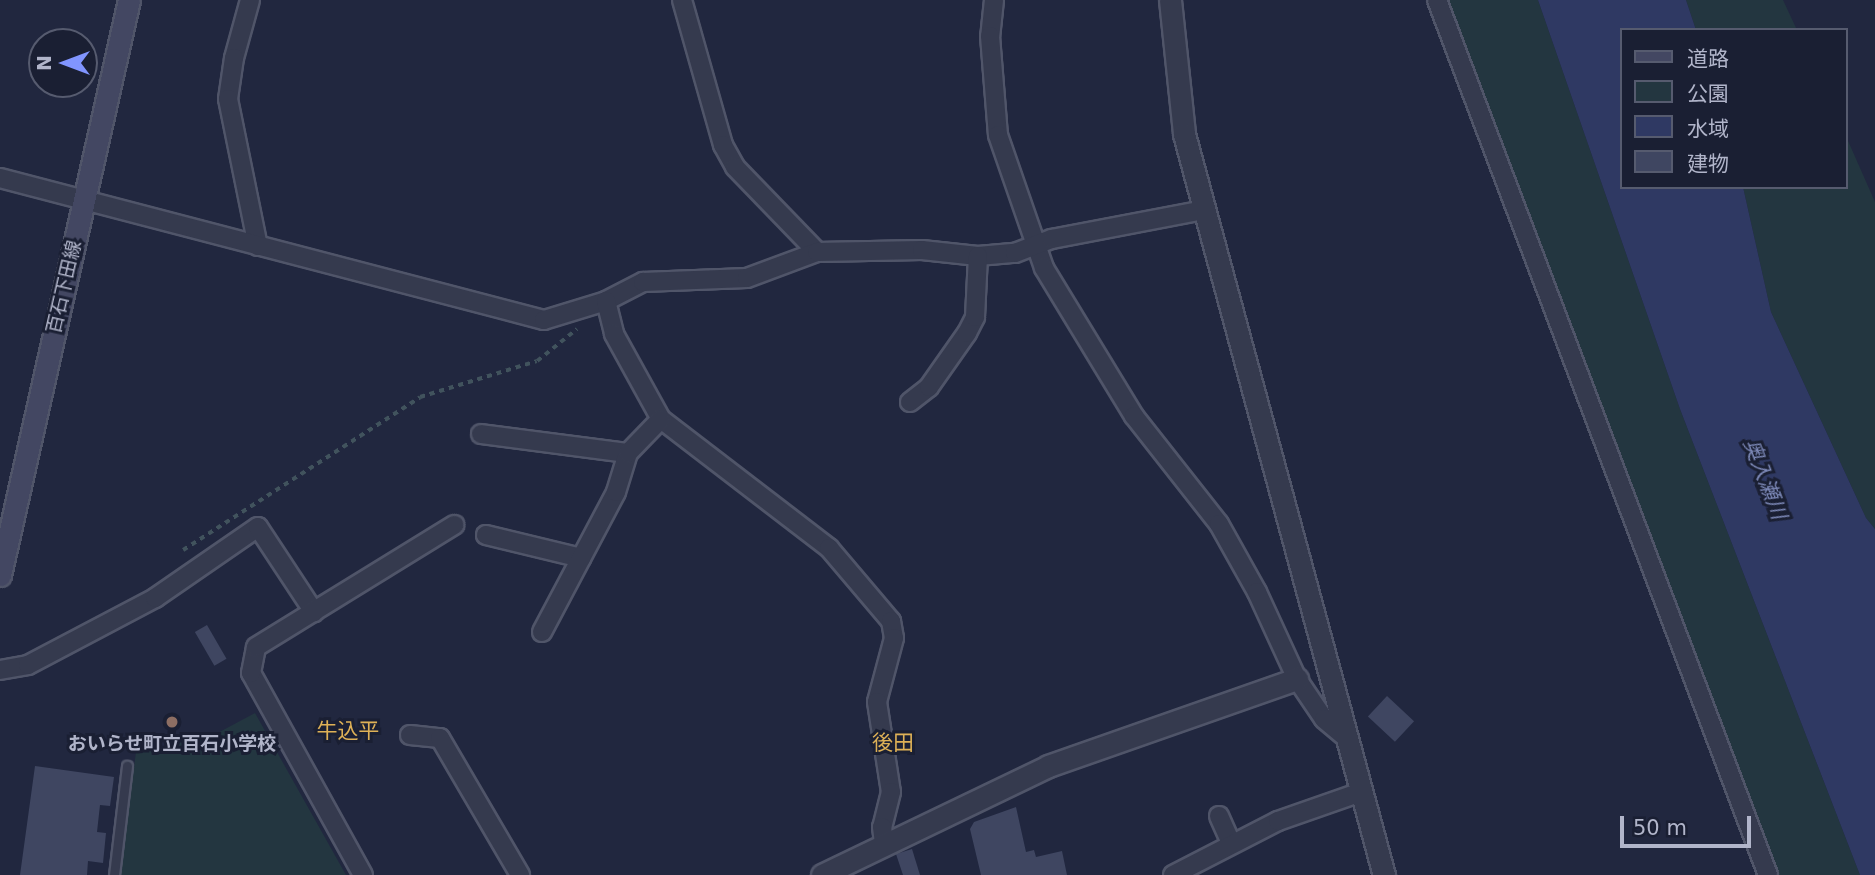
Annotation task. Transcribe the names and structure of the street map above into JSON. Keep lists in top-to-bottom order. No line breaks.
{"streets":{"main road":["百石下田線"]},"districts":["牛込平","後田"],"water":["奥入瀬川"],"places":["おいらせ町立百石小学校"],"legend":["道路","公園","水域","建物"],"scale_bar":"50 m","north":"left"}
